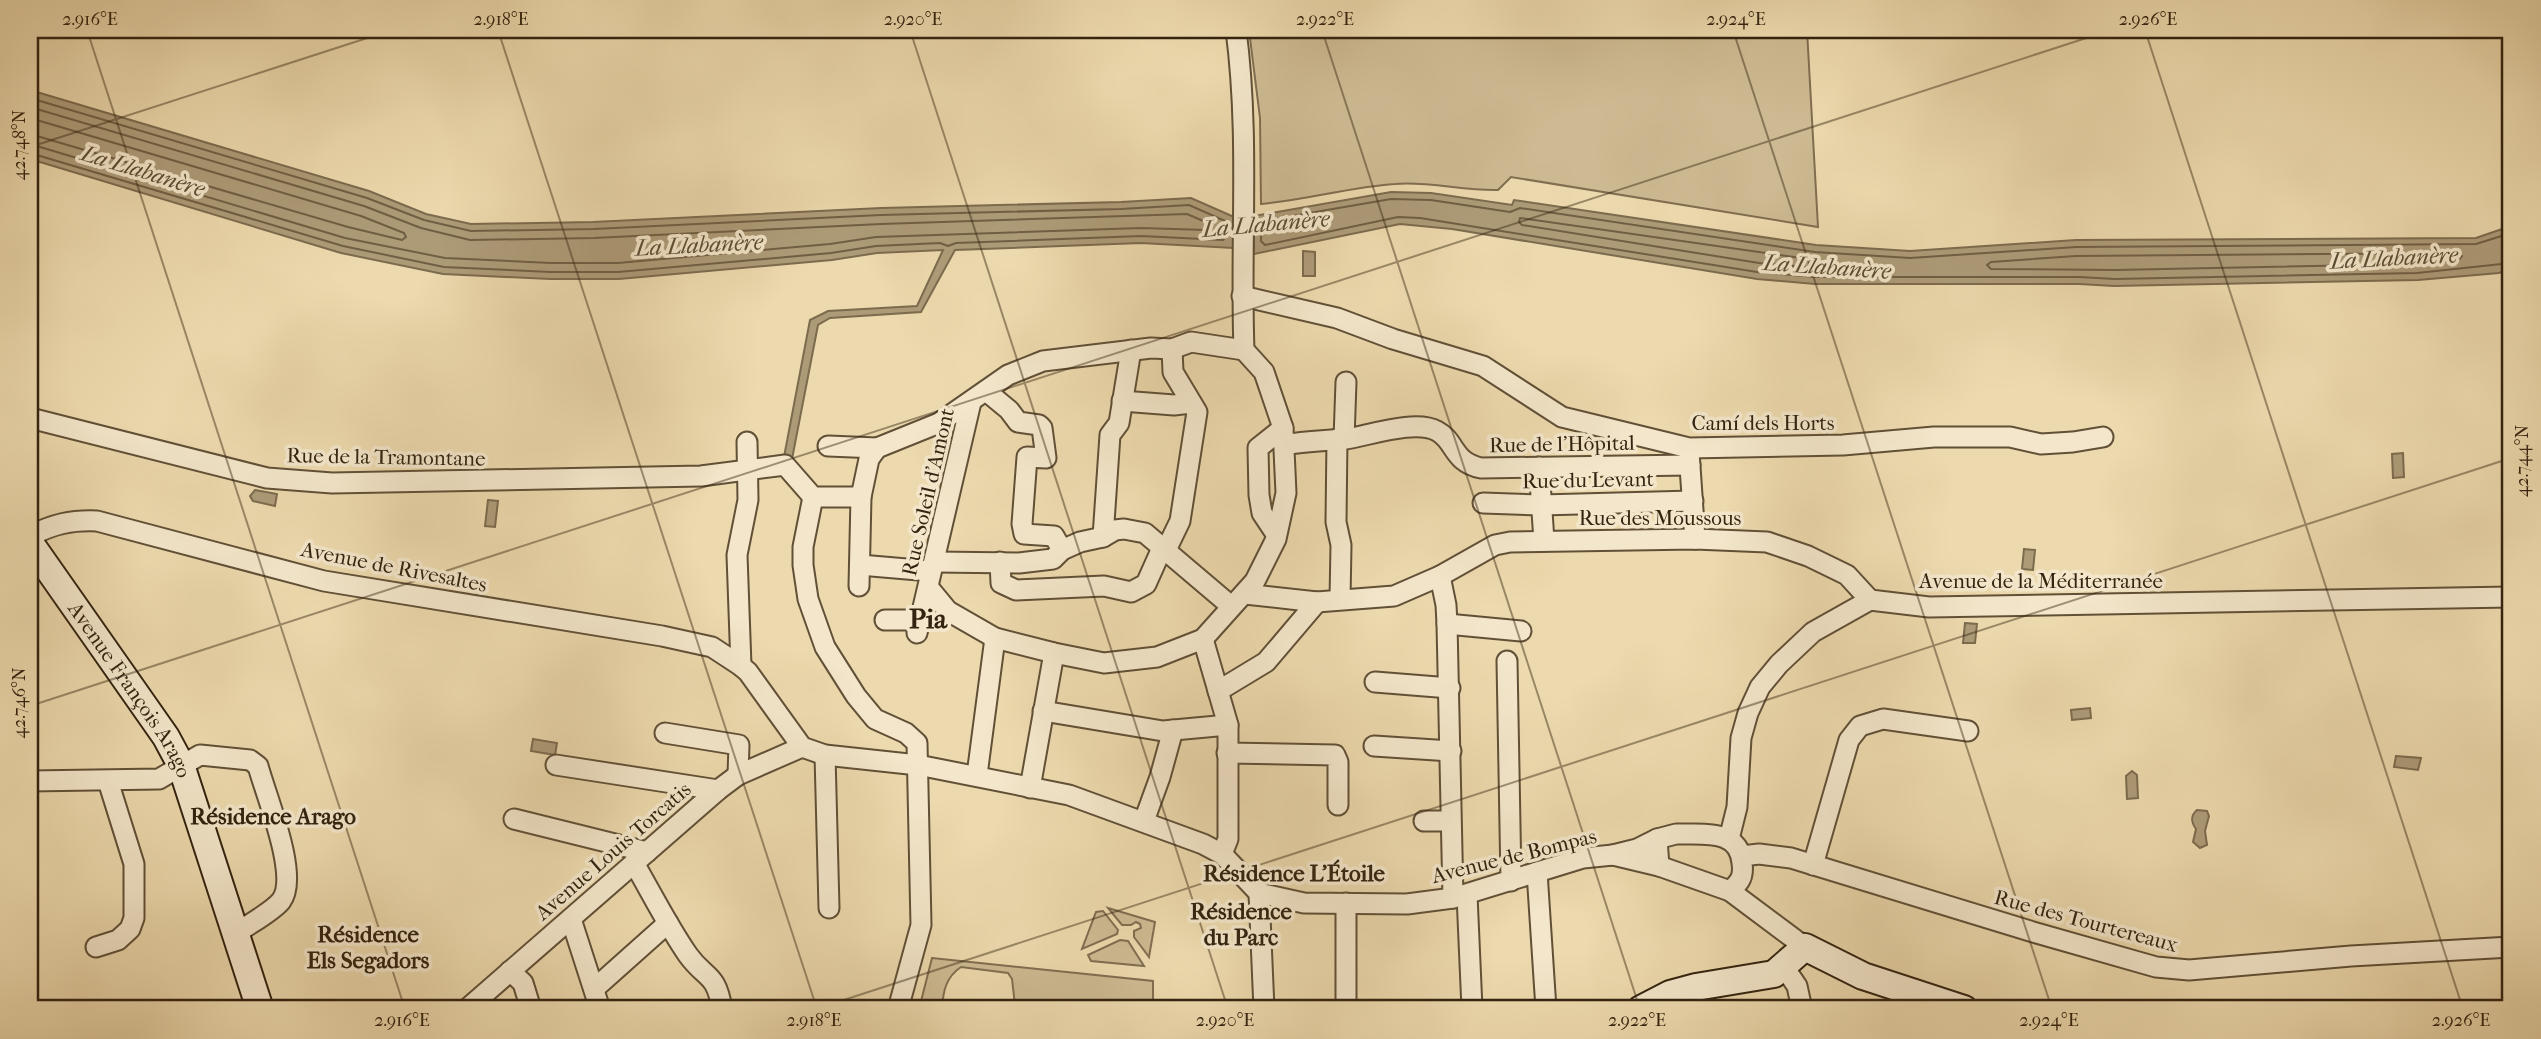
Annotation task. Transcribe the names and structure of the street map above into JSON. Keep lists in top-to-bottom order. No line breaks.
{"streets":{"main road":["Avenue François Arago"],"street":["Camí dels Horts","Rue de l'Hôpital","Rue de la Tramontane","Rue du Levant","Rue Soleil d'Amont","Rue des Moussous","Avenue de Rivesaltes","Avenue de la Méditerranée","Avenue Louis Torcatis","Avenue de Bompas","Rue des Tourtereaux"]},"crossings":[["Camí dels Horts","Rue de l'Hôpital"],["Rue des Moussous","Avenue de la Méditerranée"],["Avenue de Rivesaltes","Avenue Louis Torcatis"]],"districts":["Pia","Résidence Arago","Résidence L'Étoile","Résidence du Parc","Résidence Els Segadors"],"water":["La Llabanère"],"coordinates":["2.916°E","2.918°E","2.920°E","2.922°E","2.924°E","2.926°E","42.748°N","42.744°N","42.746°N"]}
